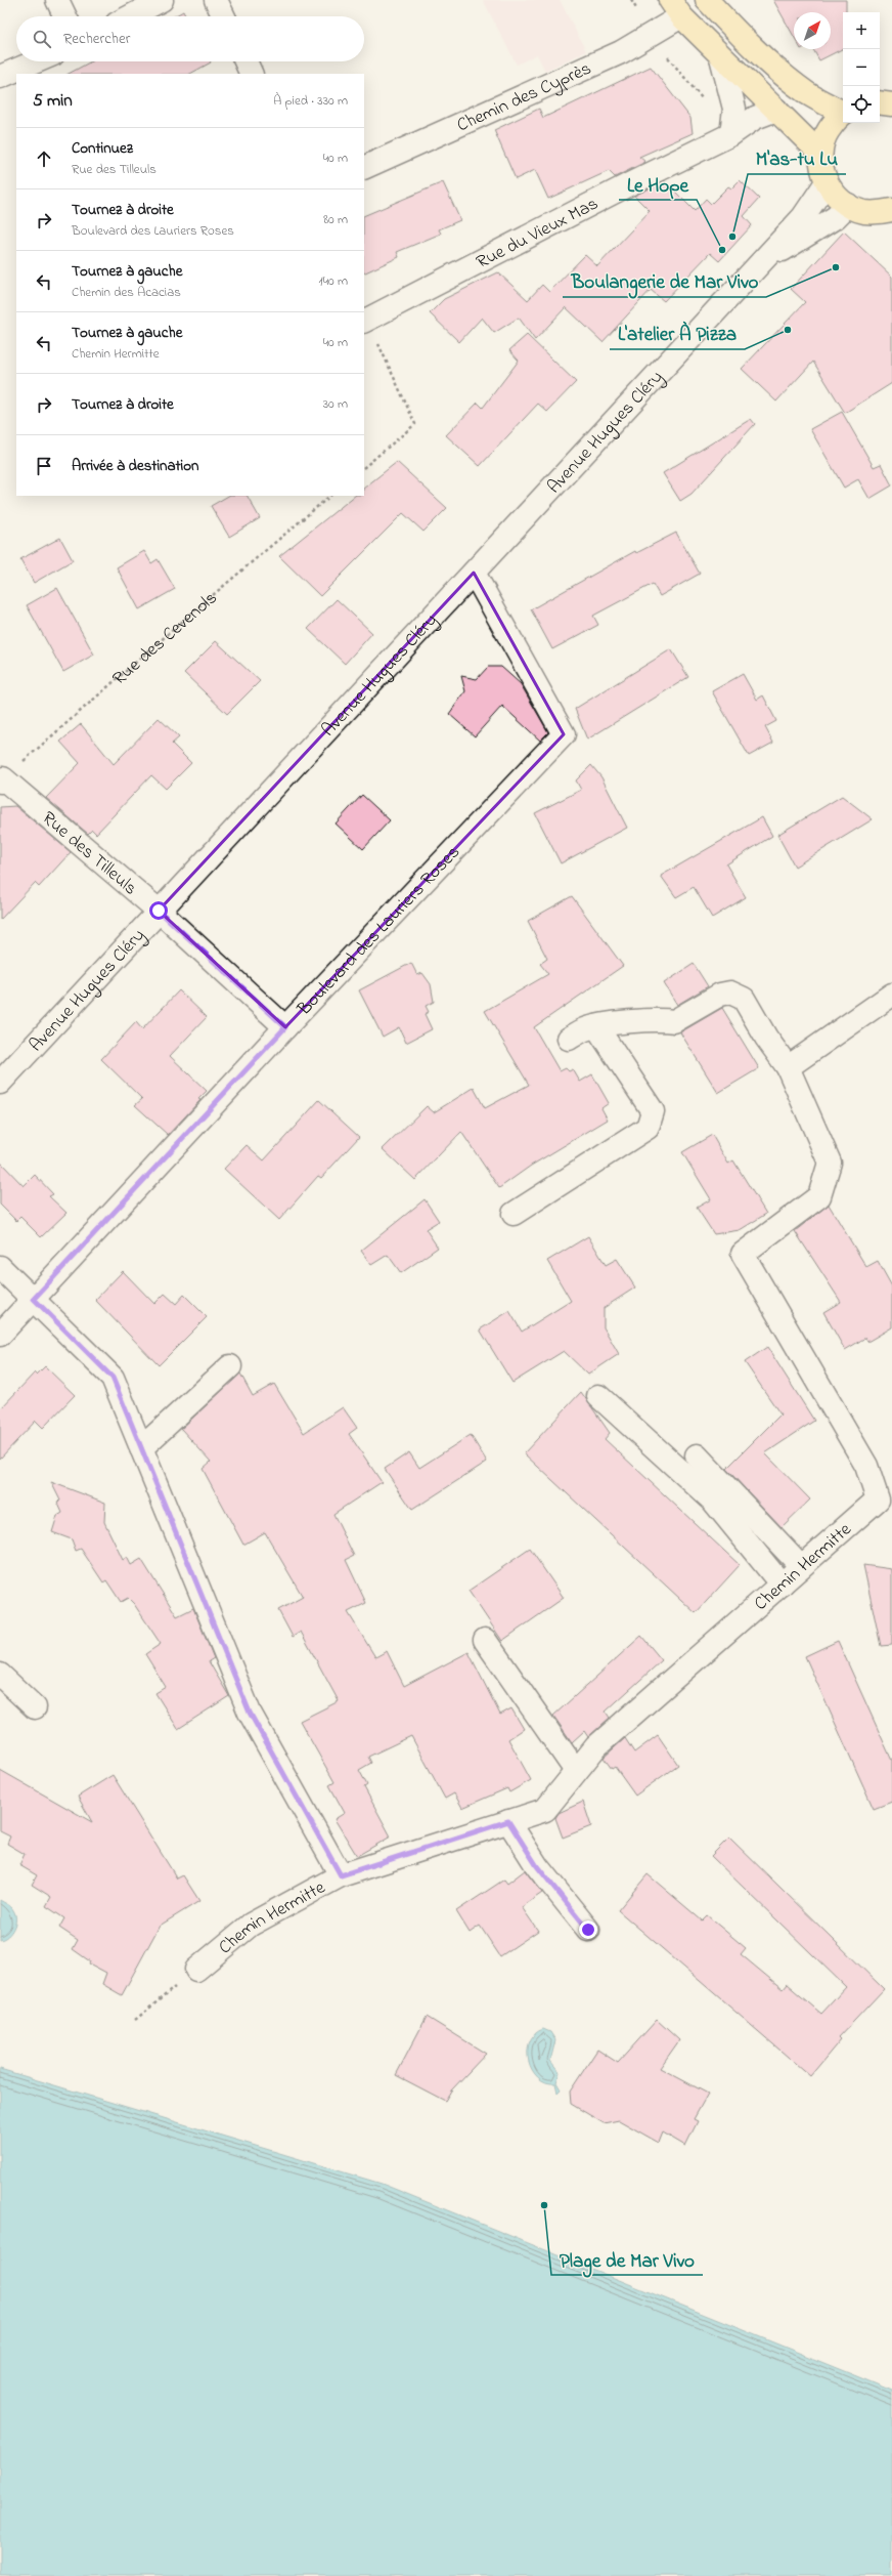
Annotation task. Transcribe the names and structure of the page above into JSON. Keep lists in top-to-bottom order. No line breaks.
{"streets":{"street":["Chemin des Cyprès","Rue du Vieux Mas","Avenue Hugues Cléry","Rue des Tilleuls","Boulevard des Lauriers Roses","Chemin Hermitte"],"path":["Rue des Cevenols"]},"crossings":[["Avenue Hugues Cléry","Rue des Tilleuls"],["Avenue Hugues Cléry","Boulevard des Lauriers Roses"],["Rue des Cevenols","Rue des Tilleuls"],["Rue des Tilleuls","Boulevard des Lauriers Roses"]],"places":["M'as-tu Lu","Le Hope","Boulangerie de Mar Vivo","L'atelier À Pizza","Plage de Mar Vivo"],"north":"top right","page":{"map_buttons":["+","−"],"search":"Rechercher","heading":["5 min","À pied · 330 m"],"list":[["Continuez","Rue des Tilleuls","40 m"],["Tournez à droite","Boulevard des Lauriers Roses","80 m"],["Tournez à gauche","Chemin des Acacias","140 m"],["Tournez à gauche","Chemin Hermitte","40 m"],["Tournez à droite","30 m"],"Arrivée à destination"]}}
